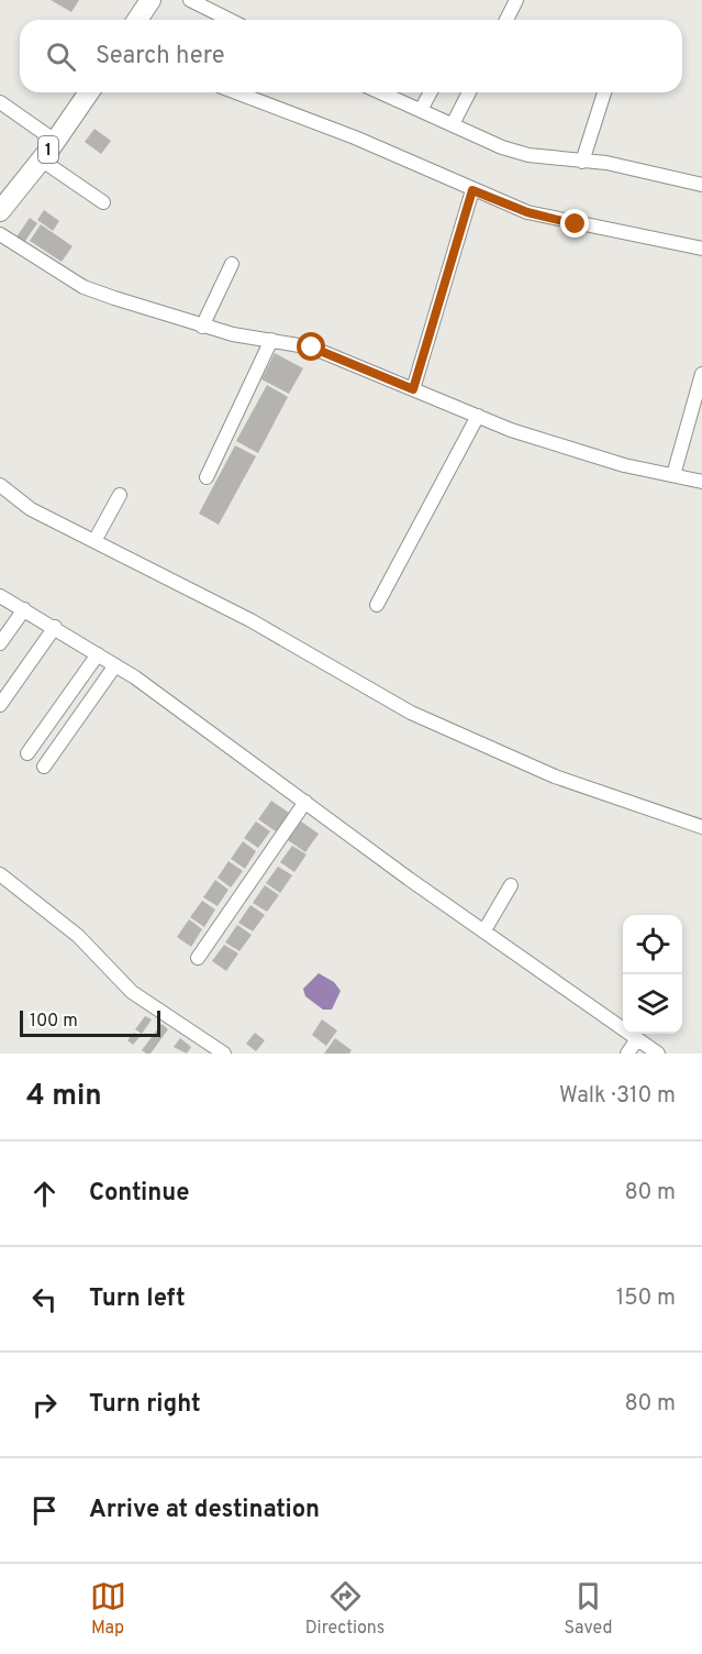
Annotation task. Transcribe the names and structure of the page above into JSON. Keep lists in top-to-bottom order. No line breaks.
{"streets":{"highway":["1"]},"scale_bar":"100 m","page":{"search":"Search here","scale":"100 m","heading":["4 min","Walk · 310 m"],"list":[["Continue","80 m"],["Turn left","150 m"],["Turn right","80 m"],"Arrive at destination"],"nav":["Map","Directions","Saved"]}}
